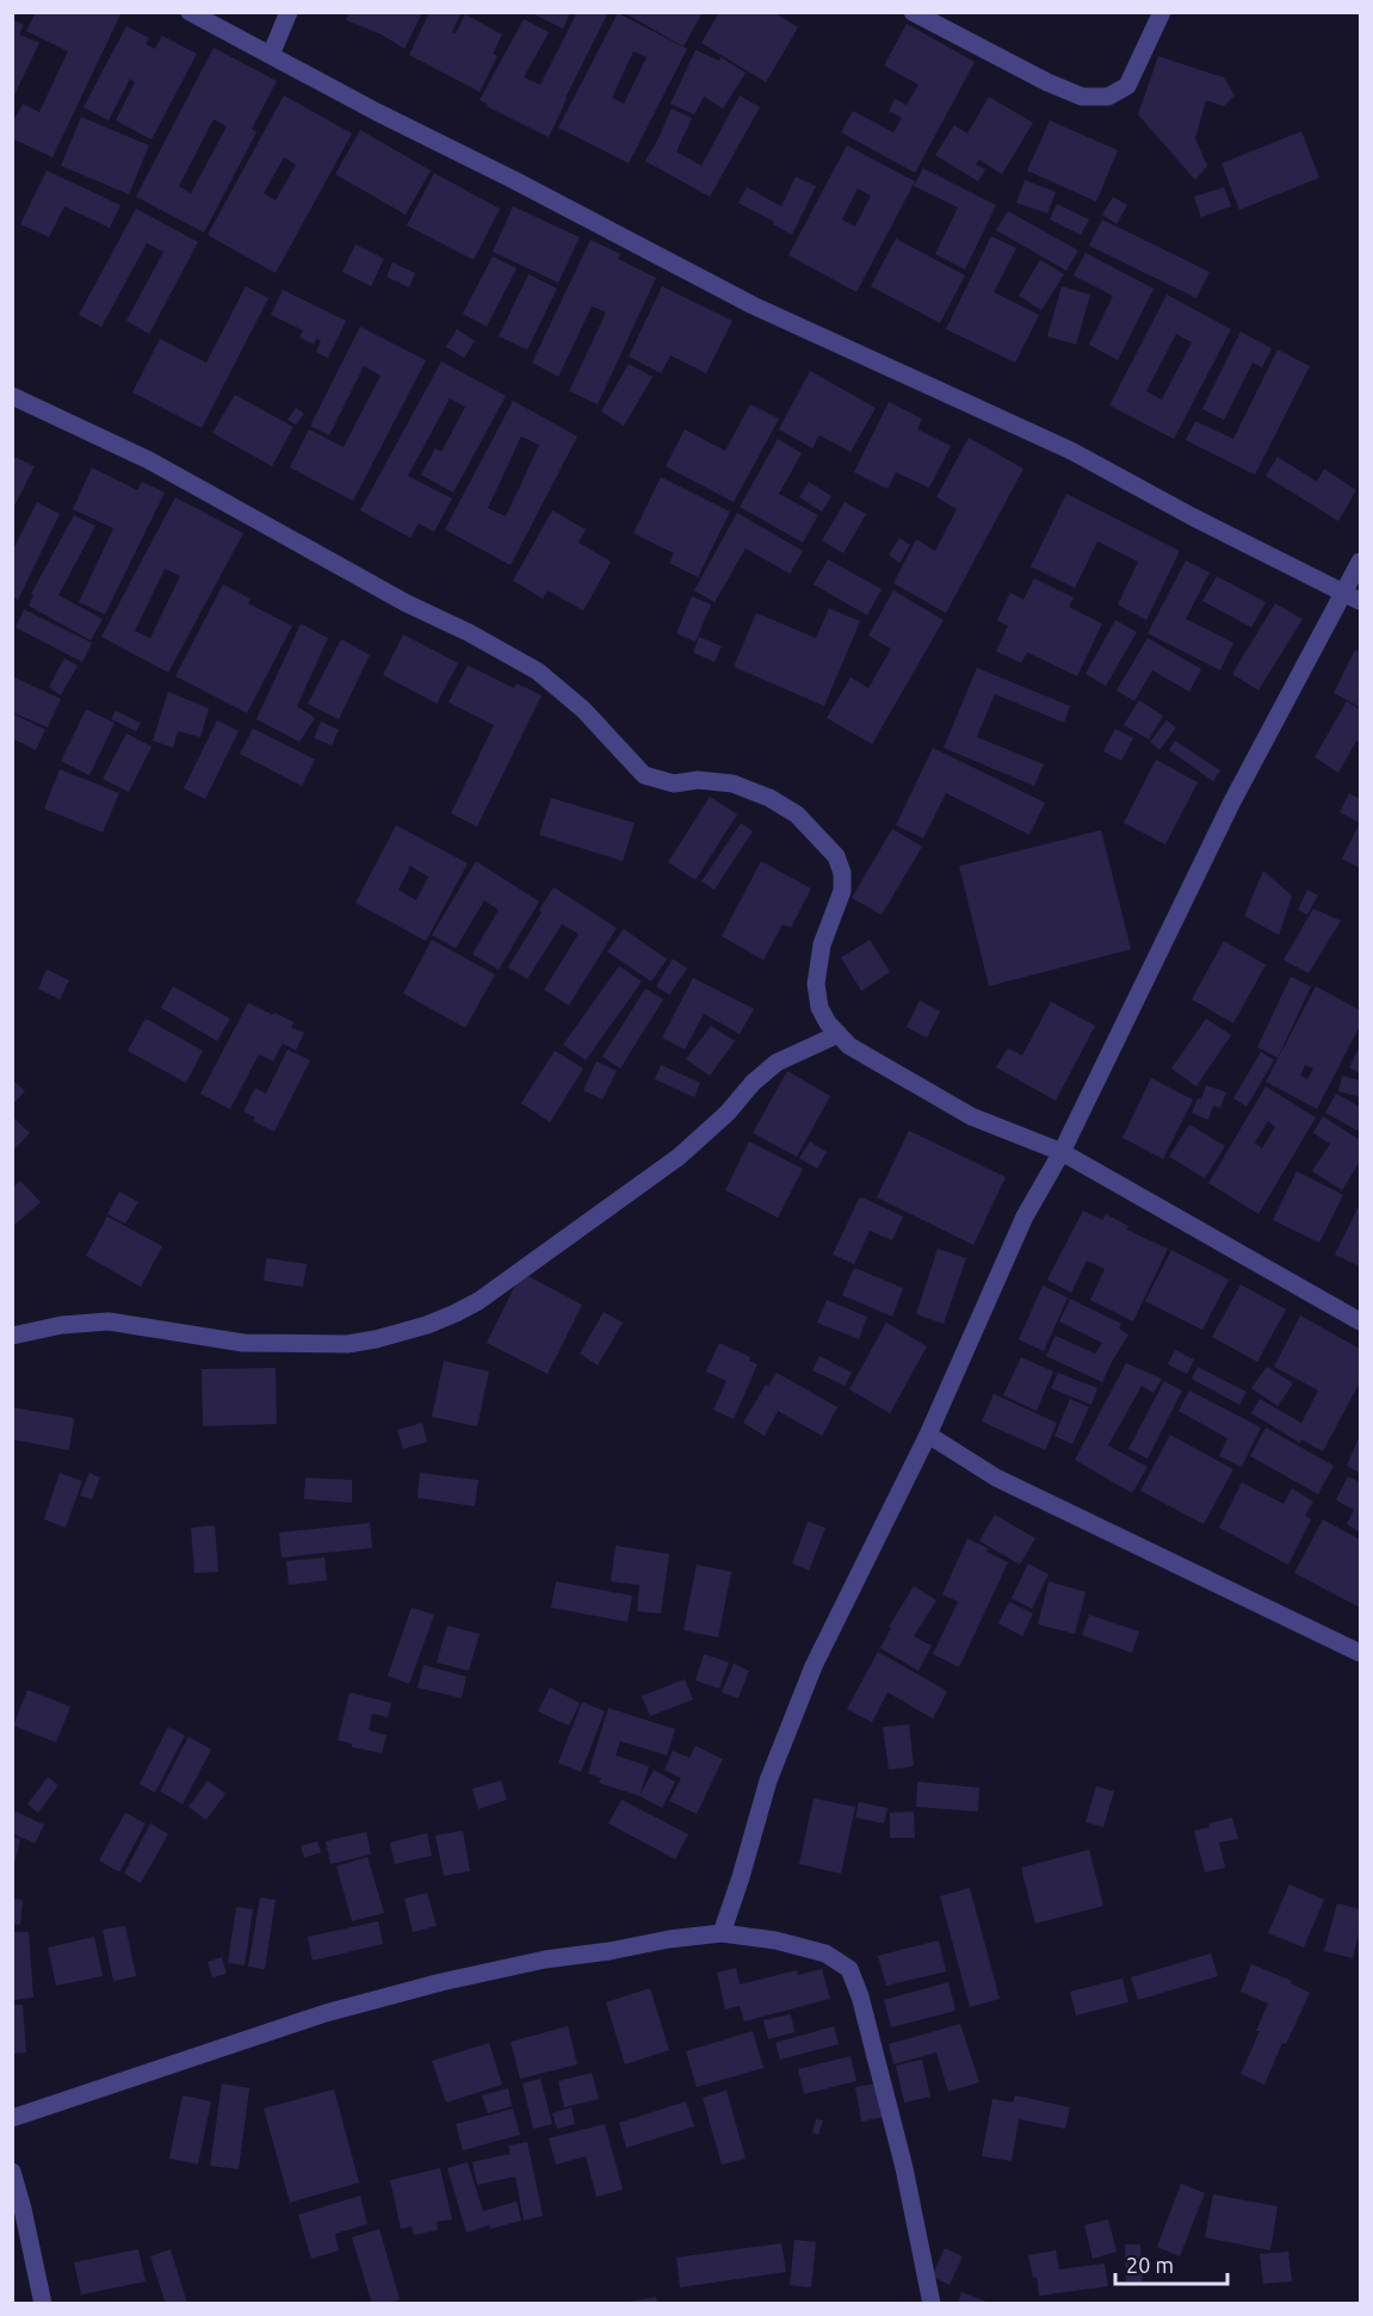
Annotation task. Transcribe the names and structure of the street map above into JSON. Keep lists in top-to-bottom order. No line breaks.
{"scale_bar":"20 m"}
